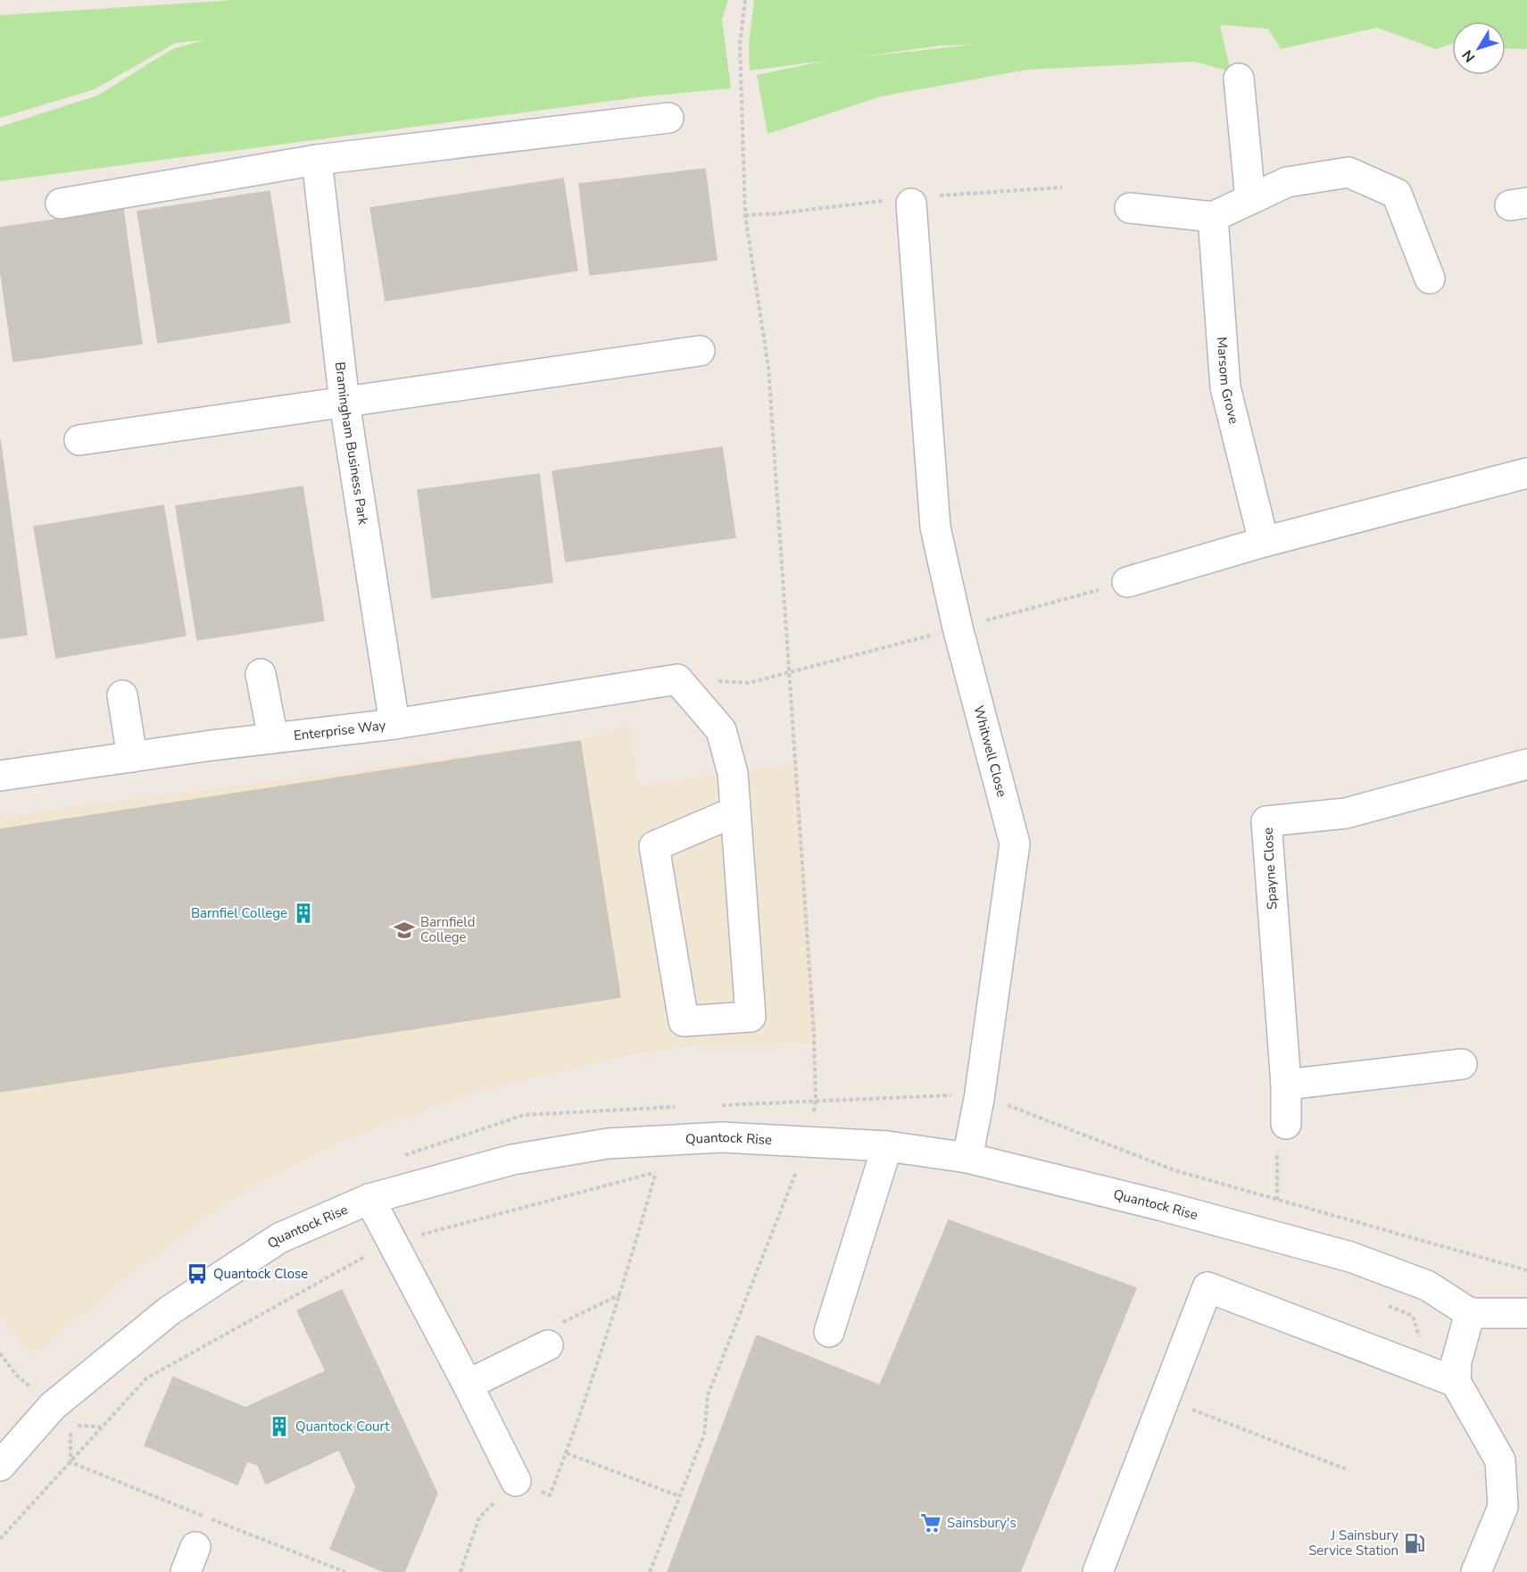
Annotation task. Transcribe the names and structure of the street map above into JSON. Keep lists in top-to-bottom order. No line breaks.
{"streets":{"street":["Marsom Grove","Bramingham Business Park","Enterprise Way","Whitwell Close","Spayne Close","Quantock Rise"]},"crossings":[["Bramingham Business Park","Enterprise Way"],["Whitwell Close","Quantock Rise"]],"places":{"building":["Barnfiel College","Quantock Court"],"school or university":["Barnfield College"],"bus stop":["Quantock Close"],"supermarket":["Sainsbury's"],"fuel station":["J Sainsbury Service Station"]},"north":"bottom left"}
